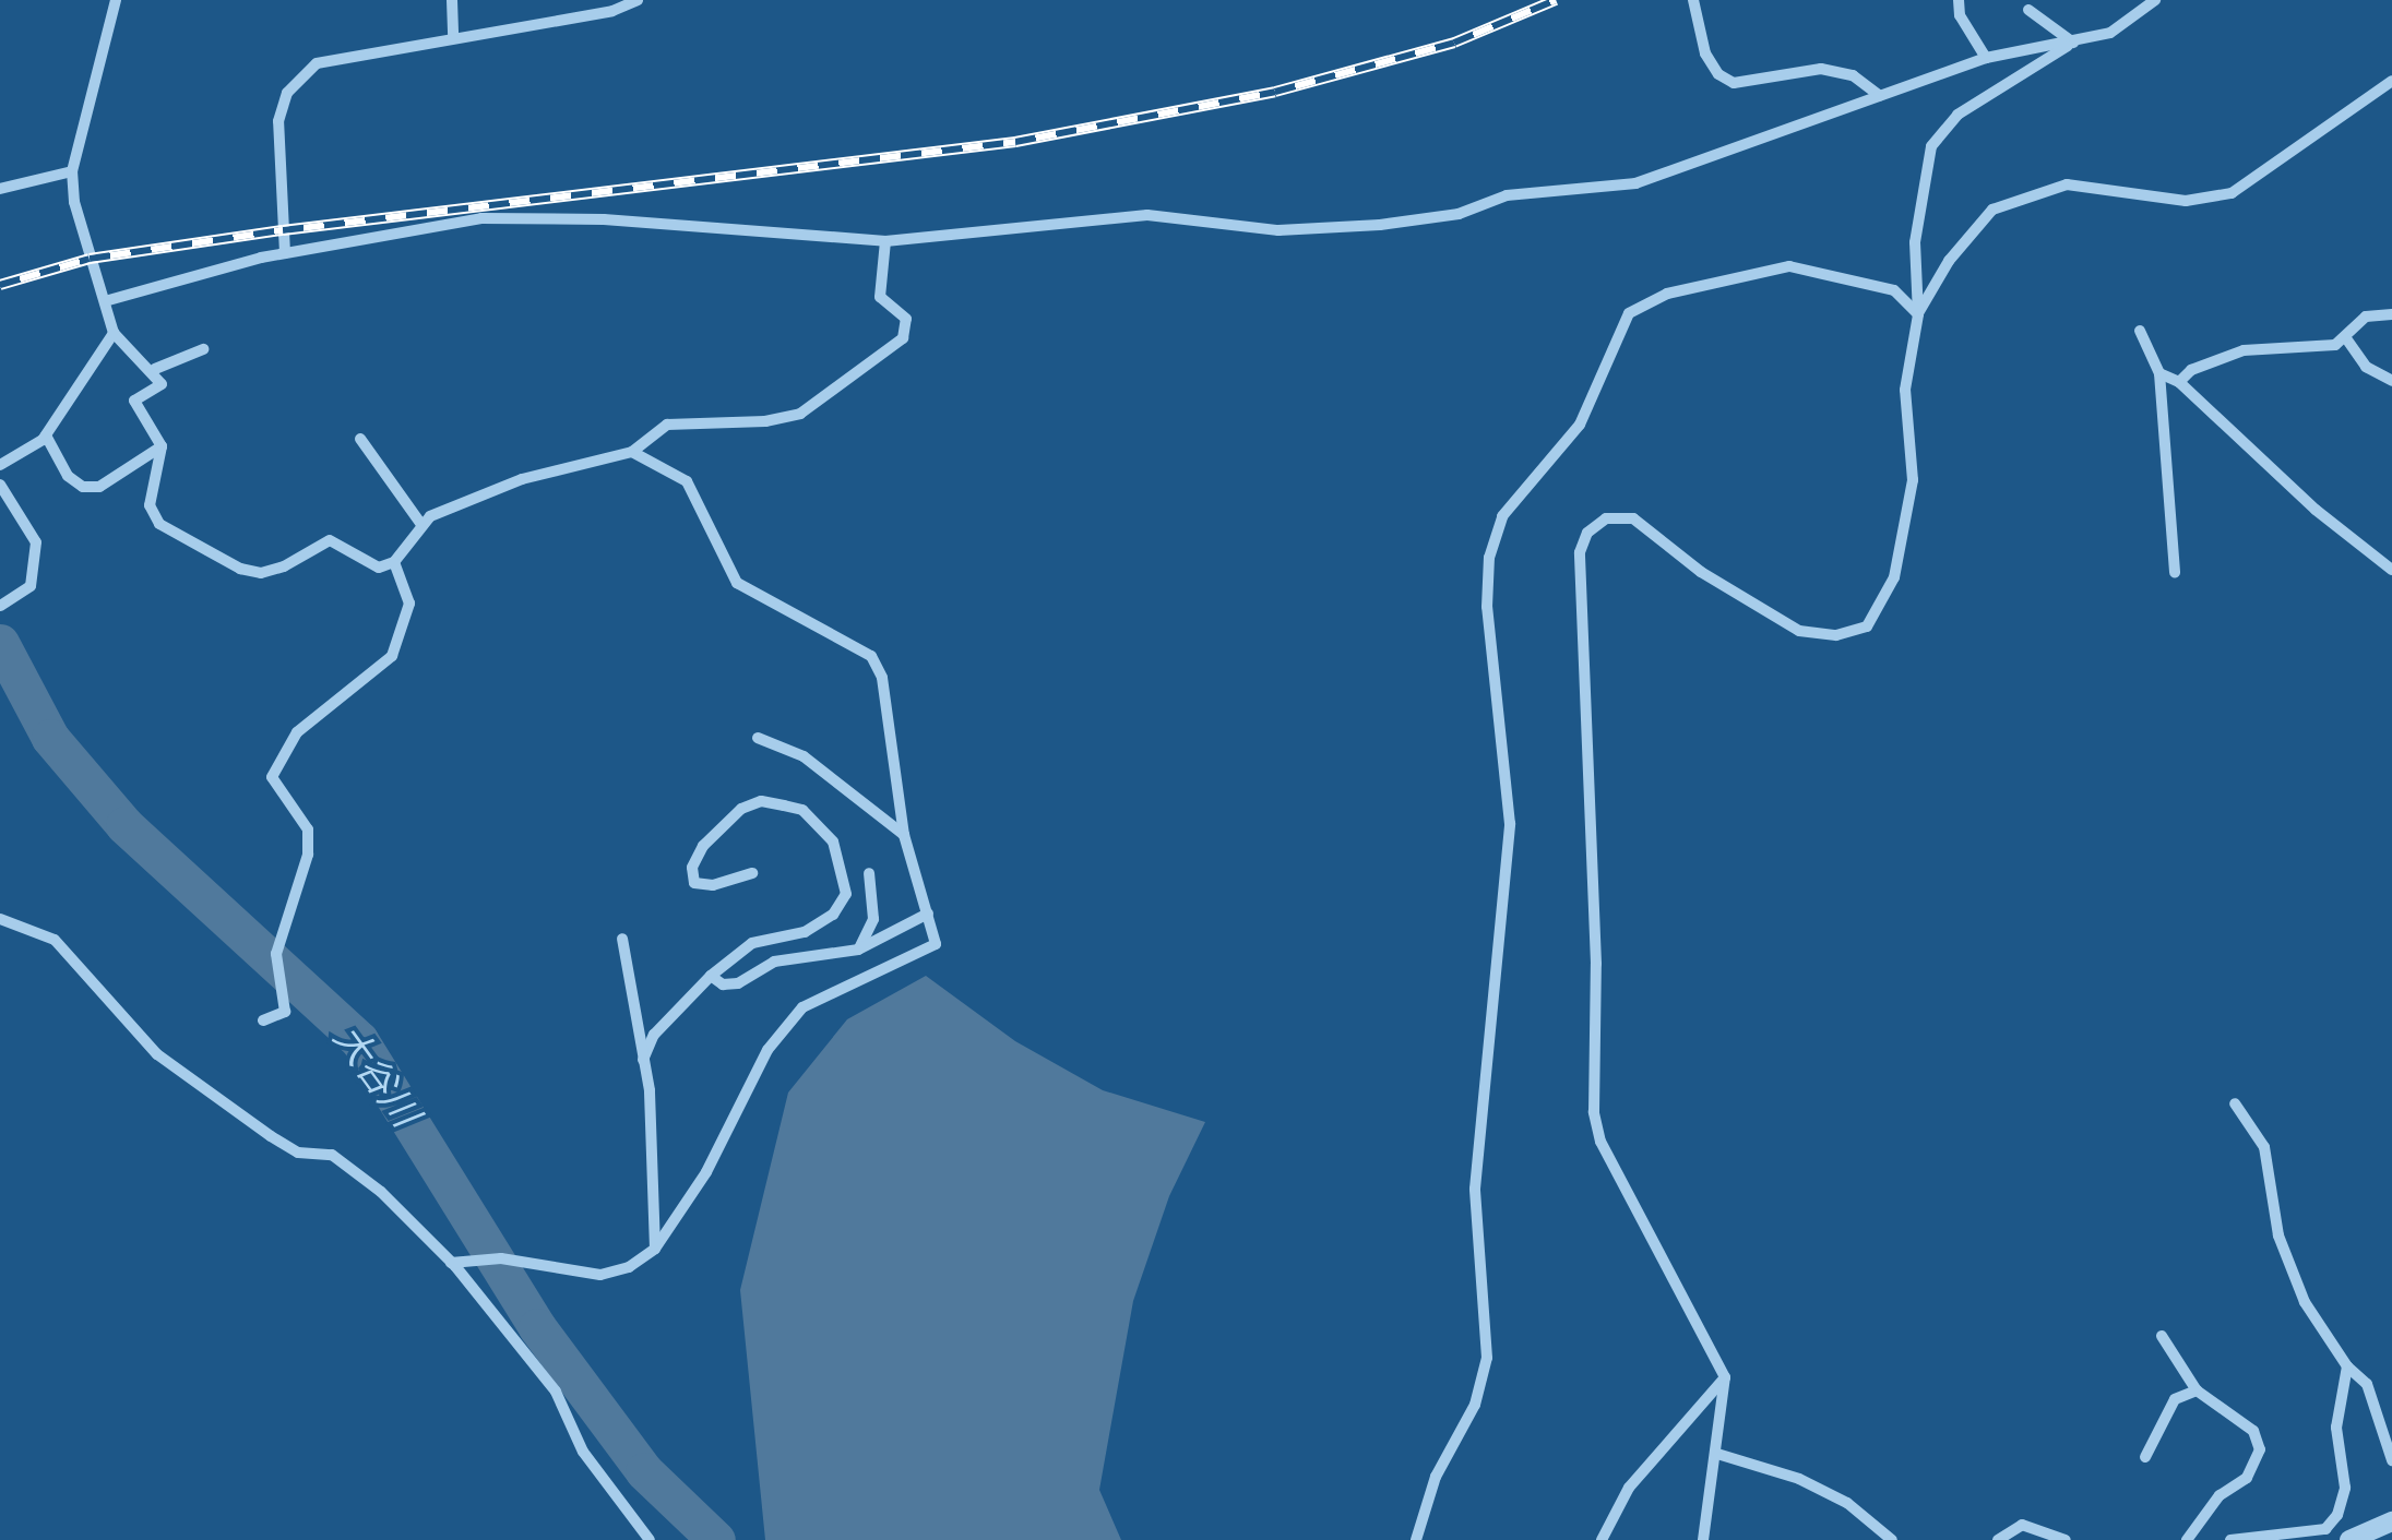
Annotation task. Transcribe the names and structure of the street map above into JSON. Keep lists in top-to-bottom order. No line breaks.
{"water":["大谷川"]}
